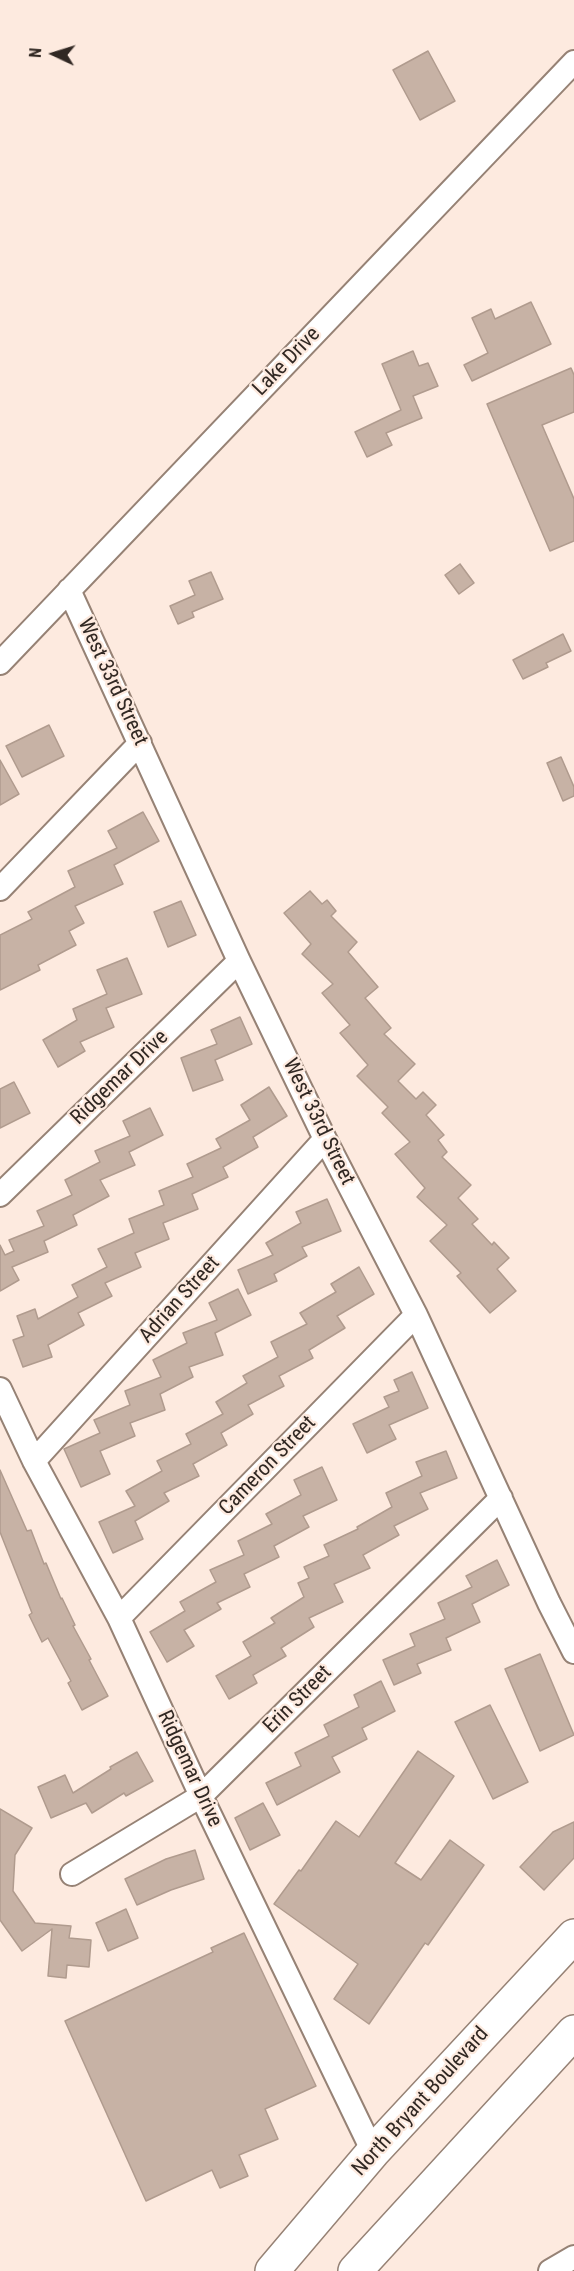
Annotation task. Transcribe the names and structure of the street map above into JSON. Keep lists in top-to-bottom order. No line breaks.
{"streets":{"highway":["North Bryant Boulevard"],"street":["Lake Drive","West 33rd Street","Ridgemar Drive","Adrian Street","Cameron Street","Erin Street"]},"crossings":[["Lake Drive","West 33rd Street"],["West 33rd Street","Ridgemar Drive"],["West 33rd Street","Adrian Street"],["West 33rd Street","Cameron Street"],["West 33rd Street","Erin Street"],["Ridgemar Drive","Adrian Street"],["Ridgemar Drive","Cameron Street"],["Ridgemar Drive","Erin Street"],["Ridgemar Drive","North Bryant Boulevard"]],"north":"left"}
